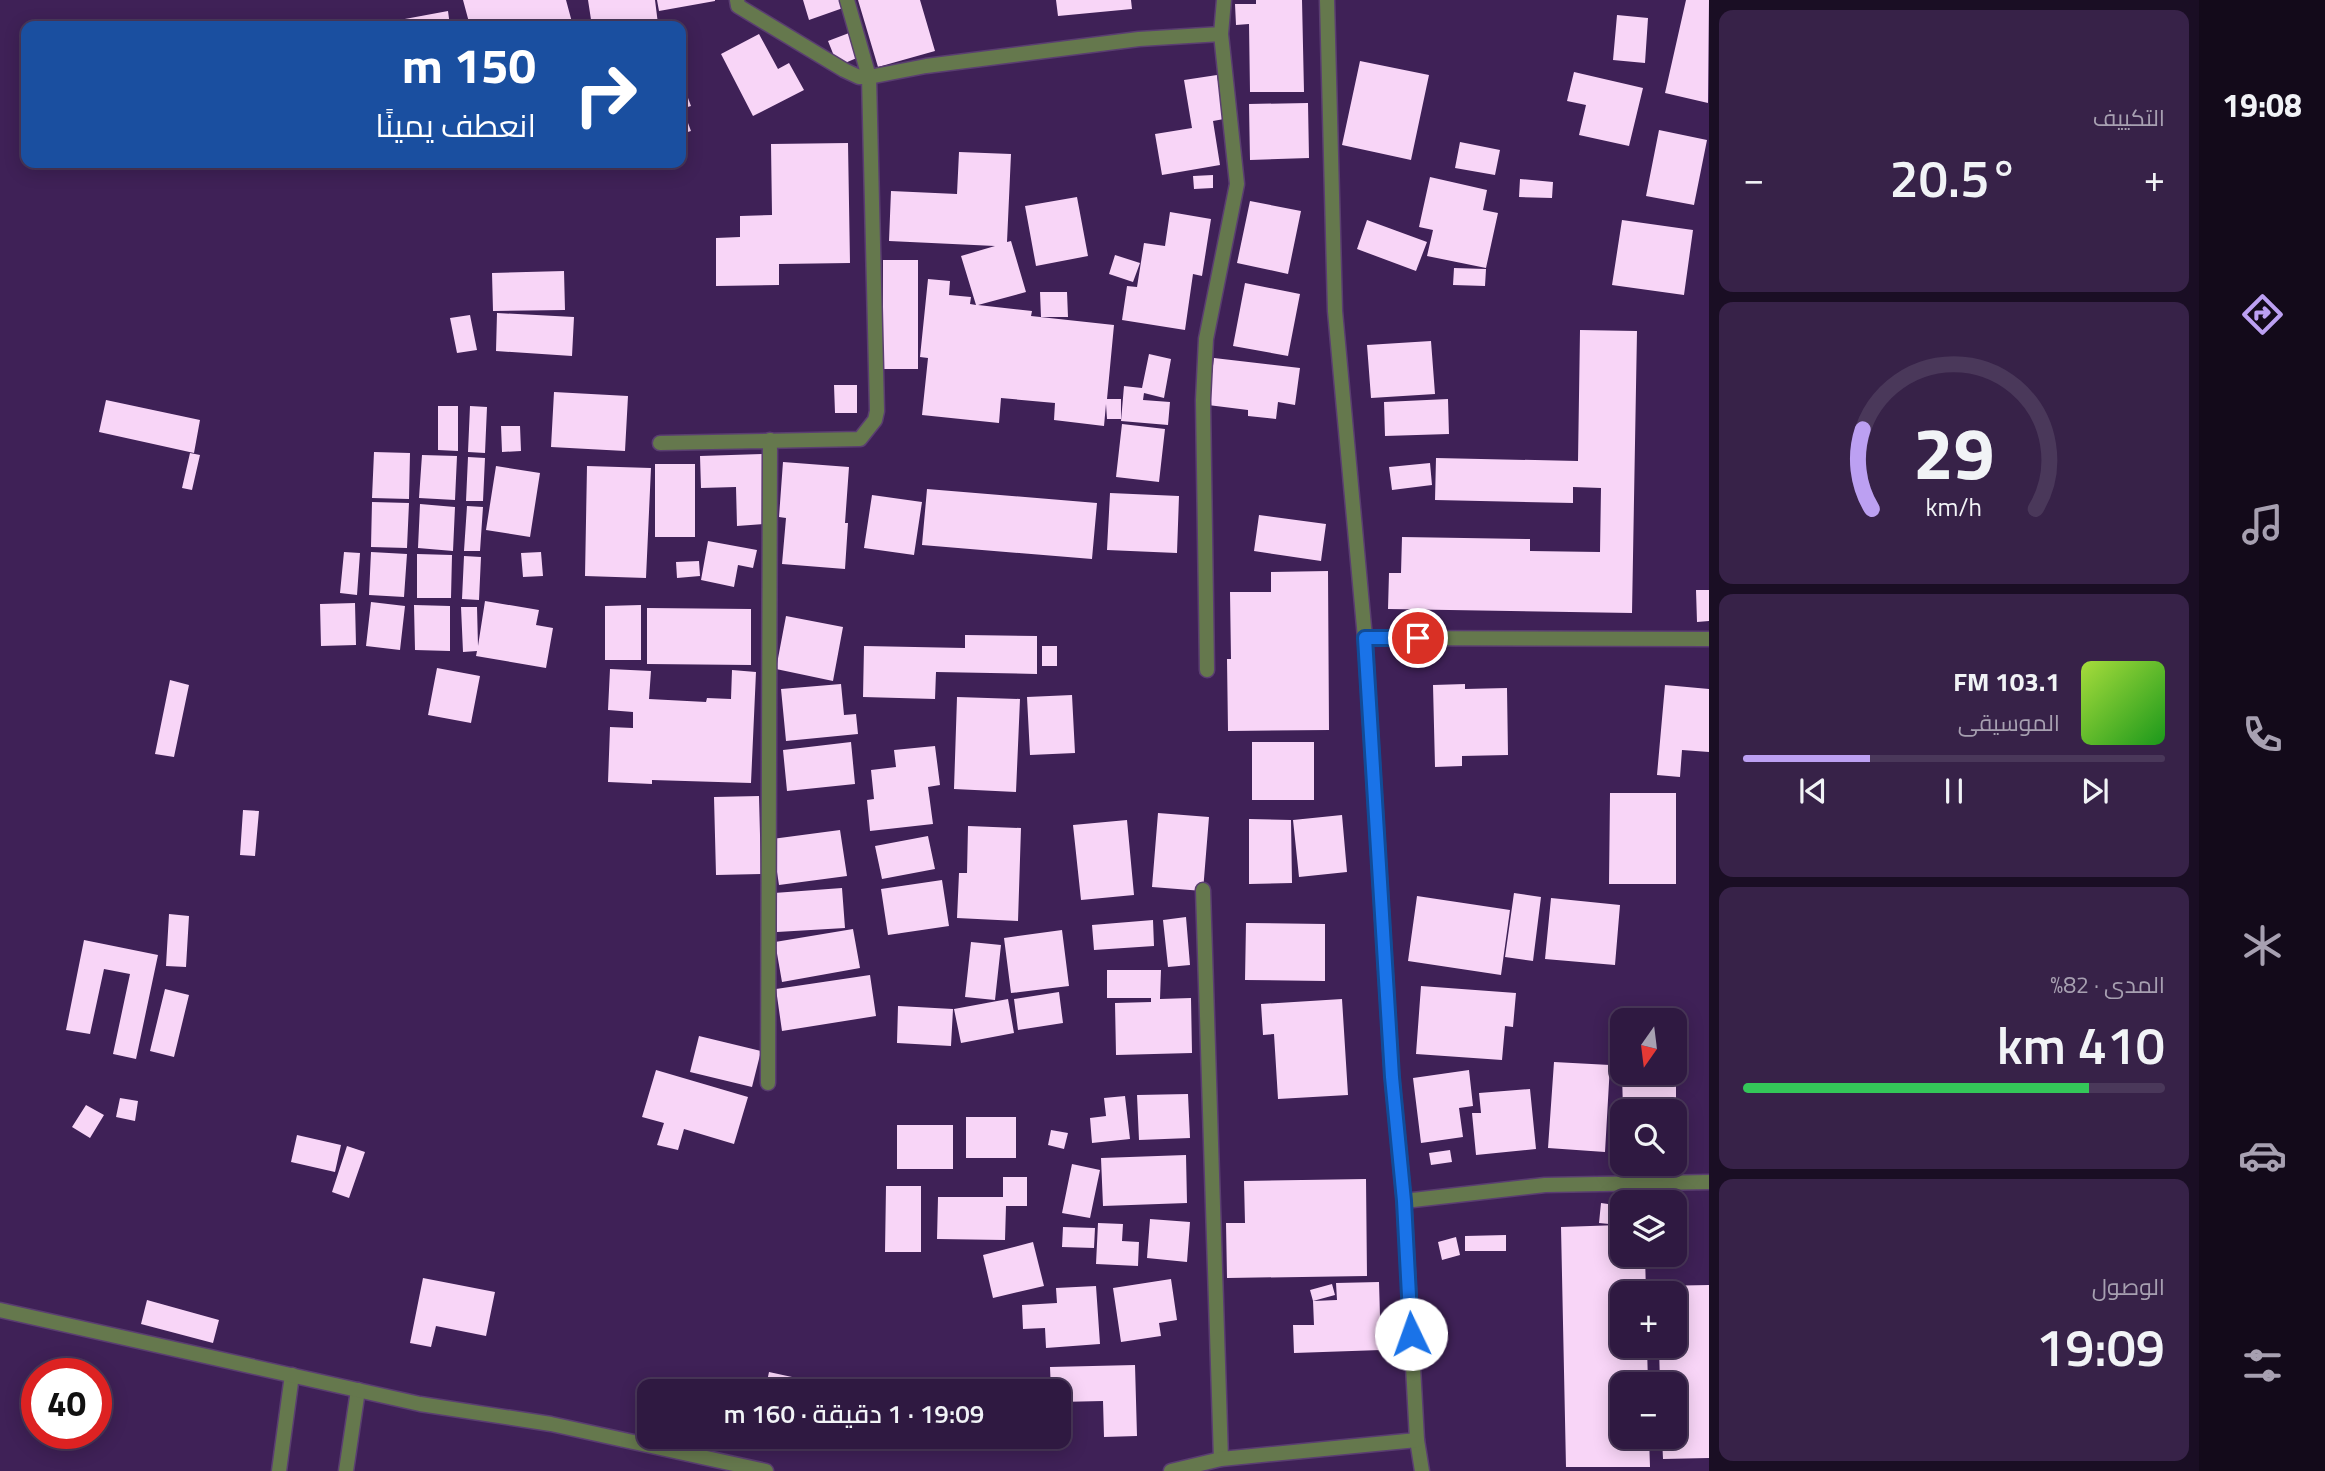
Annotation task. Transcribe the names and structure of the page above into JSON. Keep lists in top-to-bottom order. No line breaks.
{"north":"bottom","page":{"tabs":"19:08","tile":["التكييف",["المدى · 82%","410 km"],["الوصول","19:09"]],"turn":["150 m","انعطف يمينًا"],"heat":["−","20.5°","+"],"song":["103.1 FM","الموسيقى"],"map_buttons":["+","−"],"limit":"40","trip":"19:09 · 1 دقيقة · 160 m","gauge":["29","km/h"]}}
